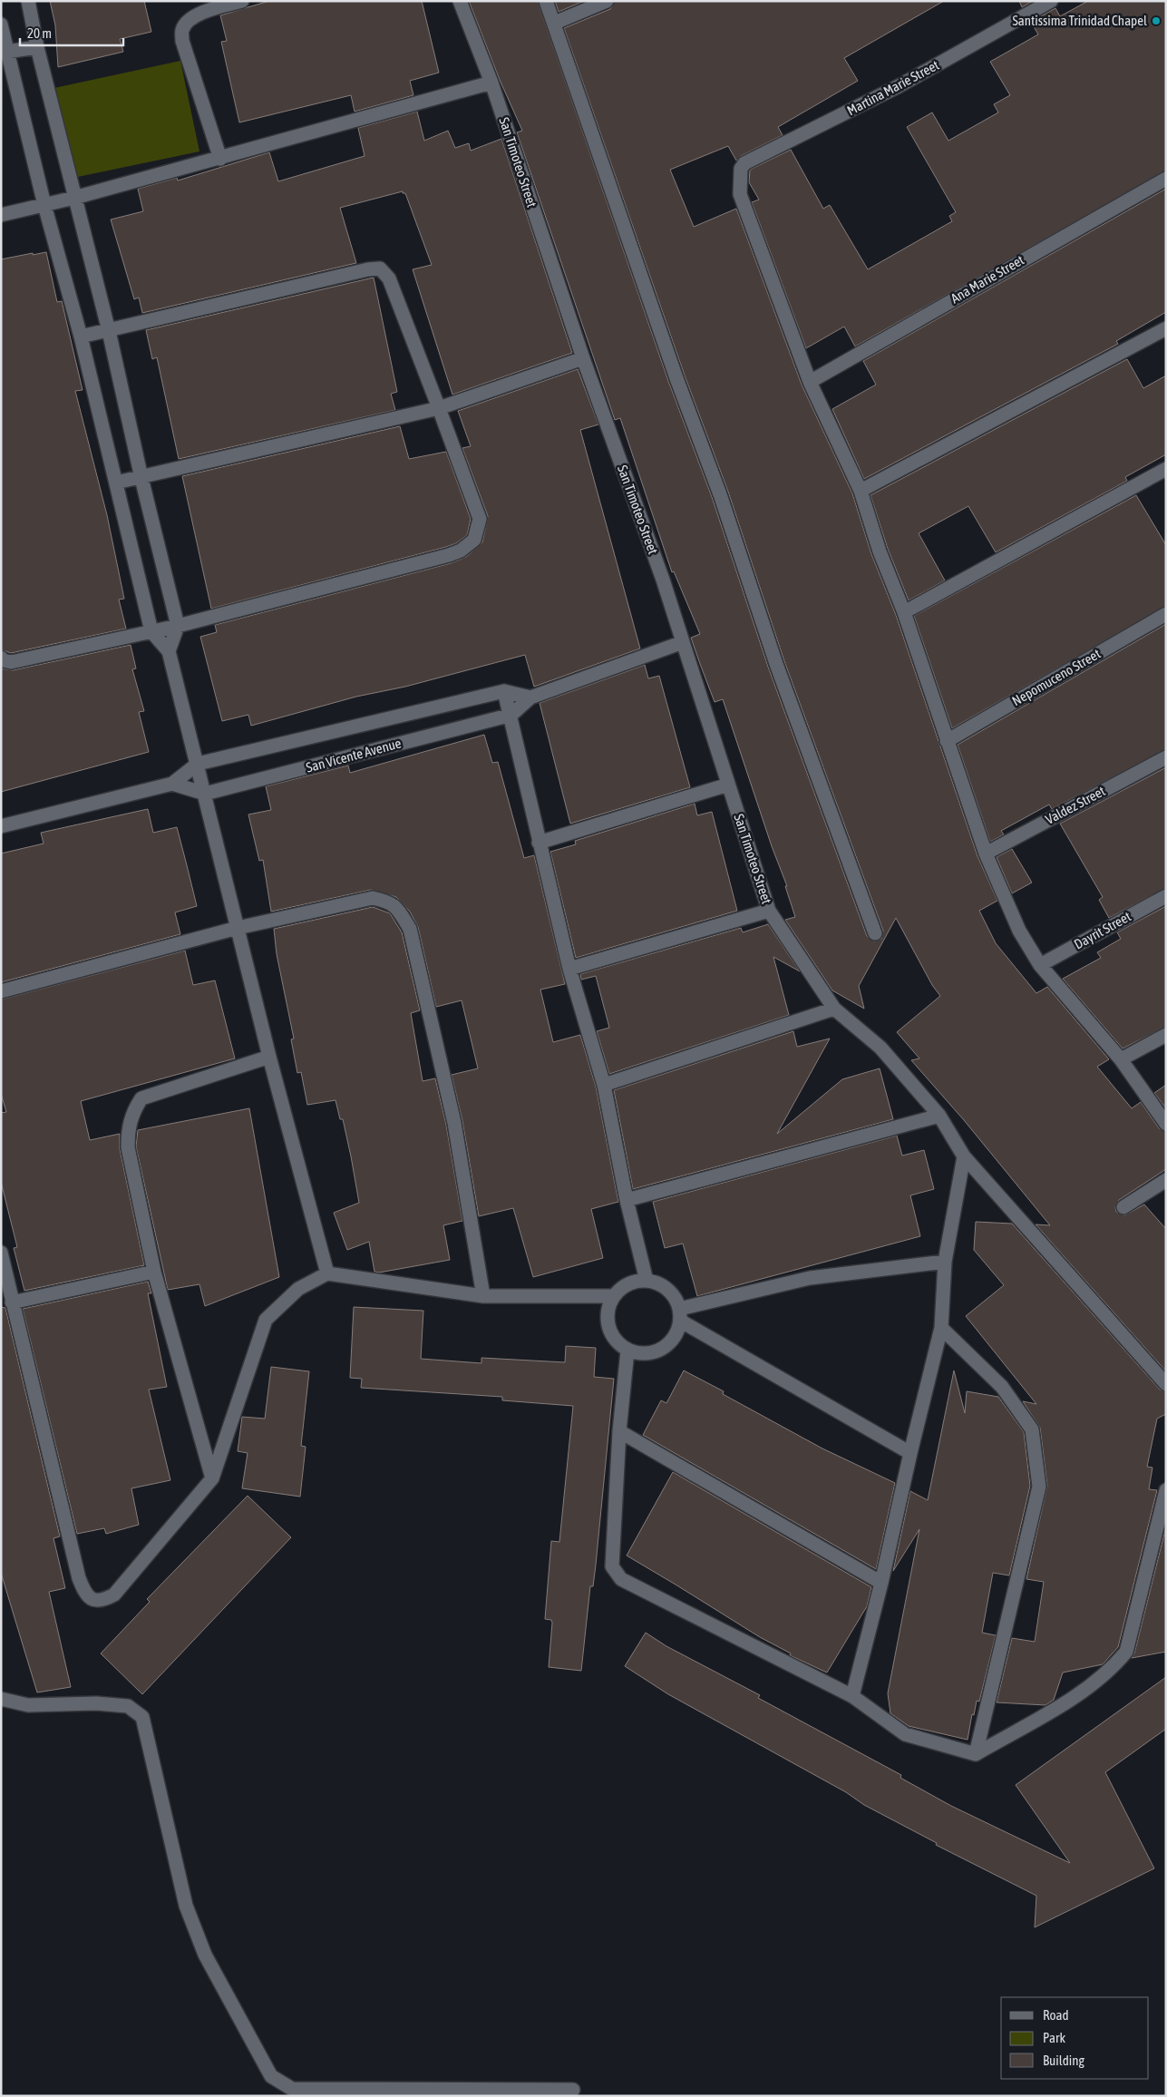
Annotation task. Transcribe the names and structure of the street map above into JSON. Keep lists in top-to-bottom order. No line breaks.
{"streets":{"street":["Martina Marie Street","San Timoteo Street","Ana Marie Street","Nepomuceno Street","San Vicente Avenue","Valdez Street","Dayrit Street"]},"crossings":[["Martina Marie Street","Ana Marie Street"],["San Timoteo Street","San Vicente Avenue"]],"places":["Santissima Trinidad Chapel"],"legend":["Road","Park","Building"],"scale_bar":"20 m"}
